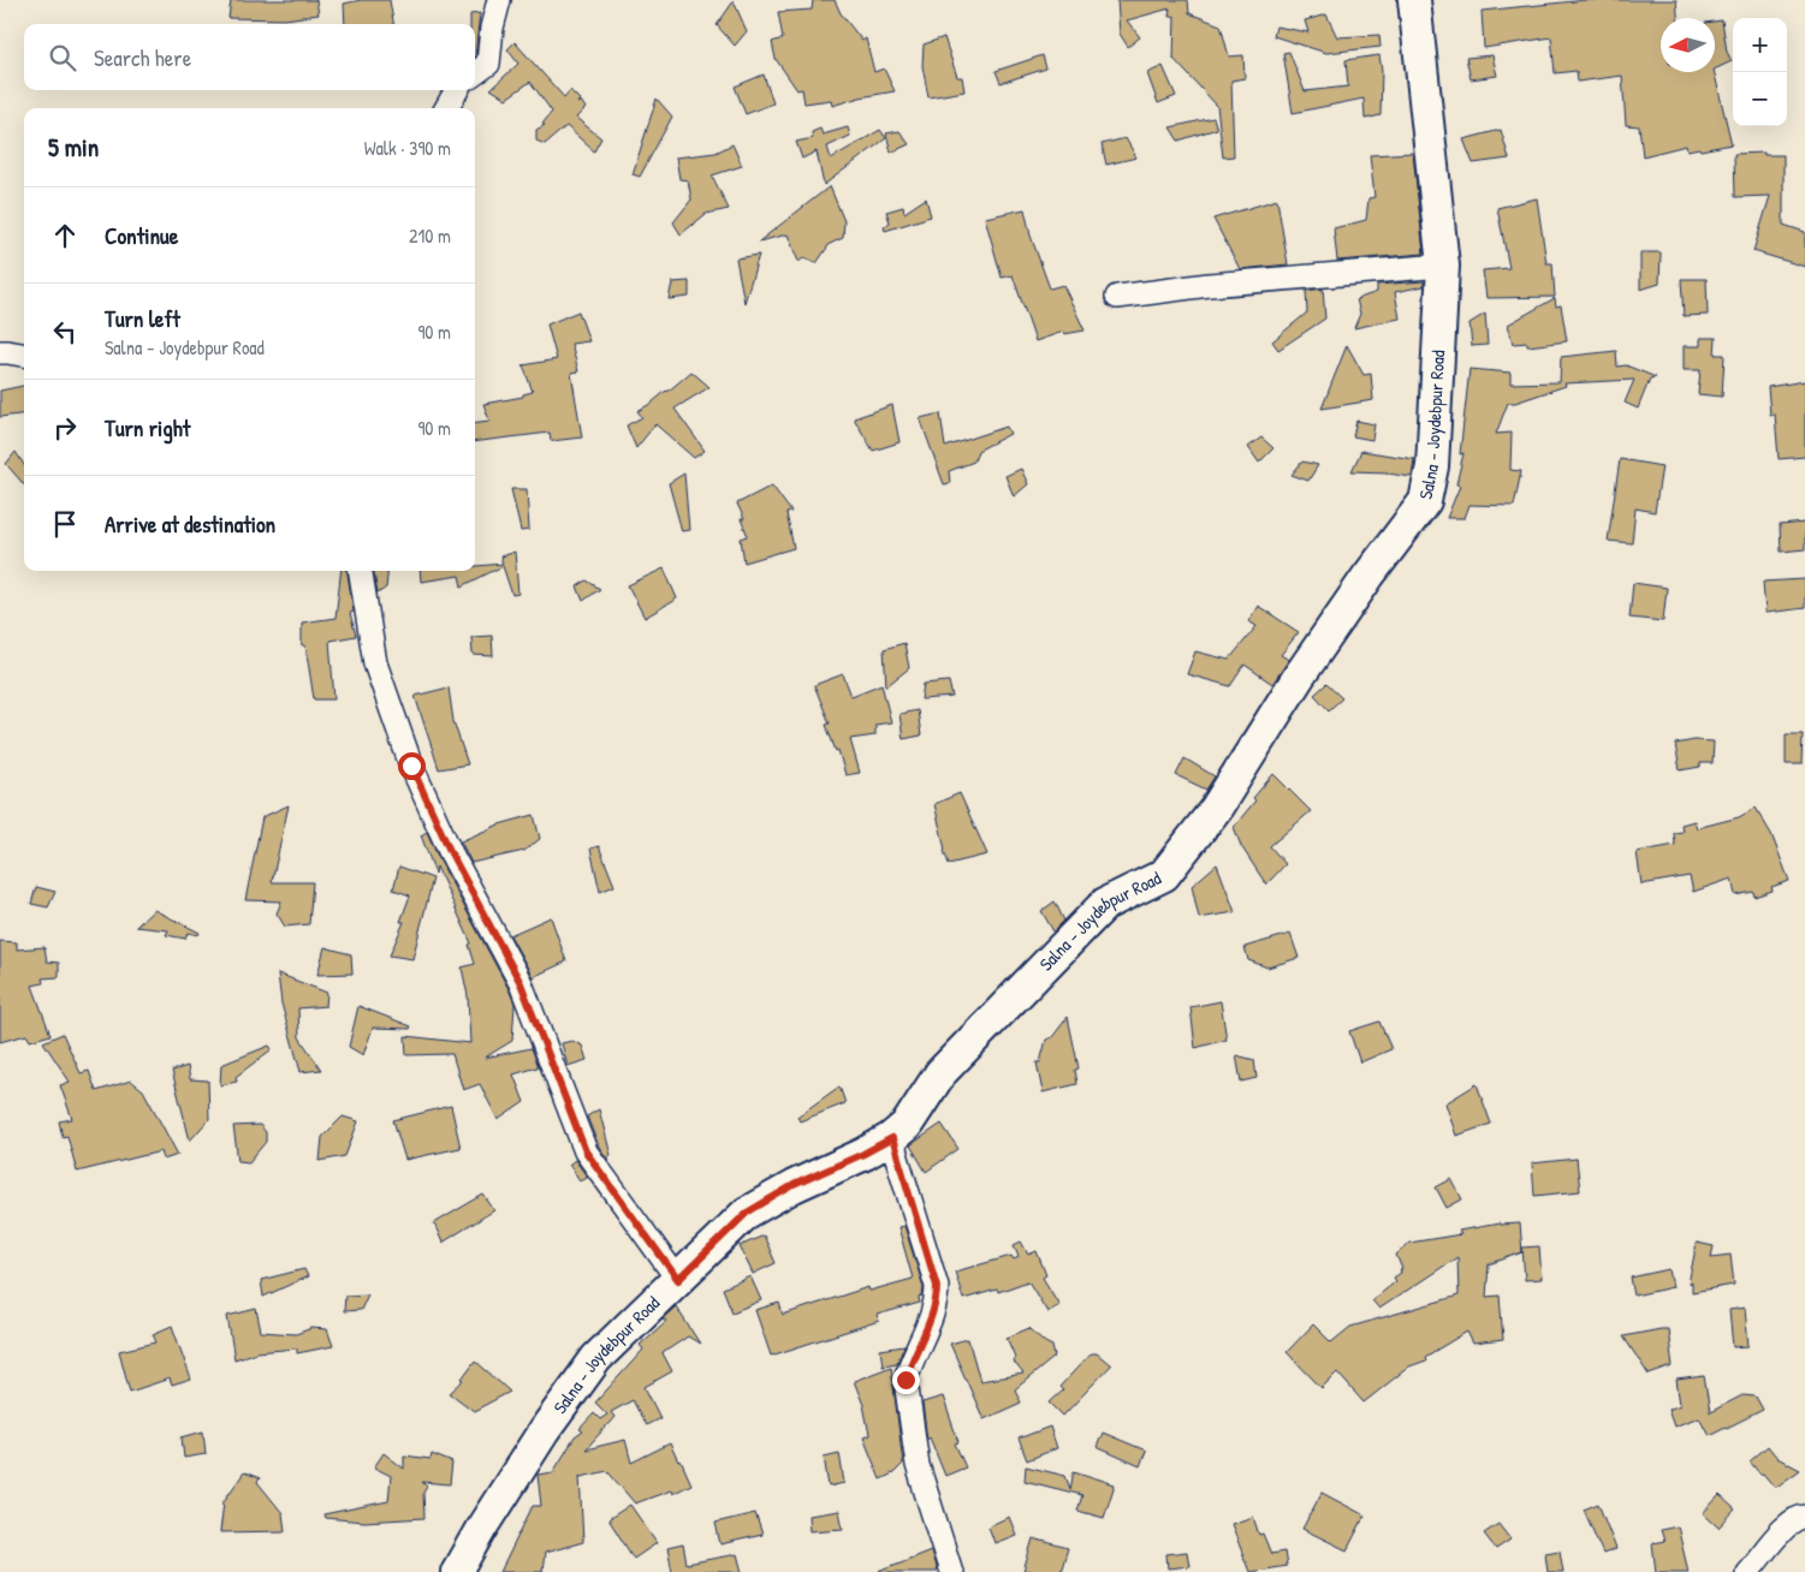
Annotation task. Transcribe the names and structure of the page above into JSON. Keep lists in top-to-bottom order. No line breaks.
{"streets":{"main road":["Salna - Joydebpur Road"]},"north":"left","page":{"map_buttons":["+","−"],"search":"Search here","heading":["5 min","Walk · 390 m"],"list":[["Continue","210 m"],["Turn left","Salna - Joydebpur Road","90 m"],["Turn right","90 m"],"Arrive at destination"]}}
